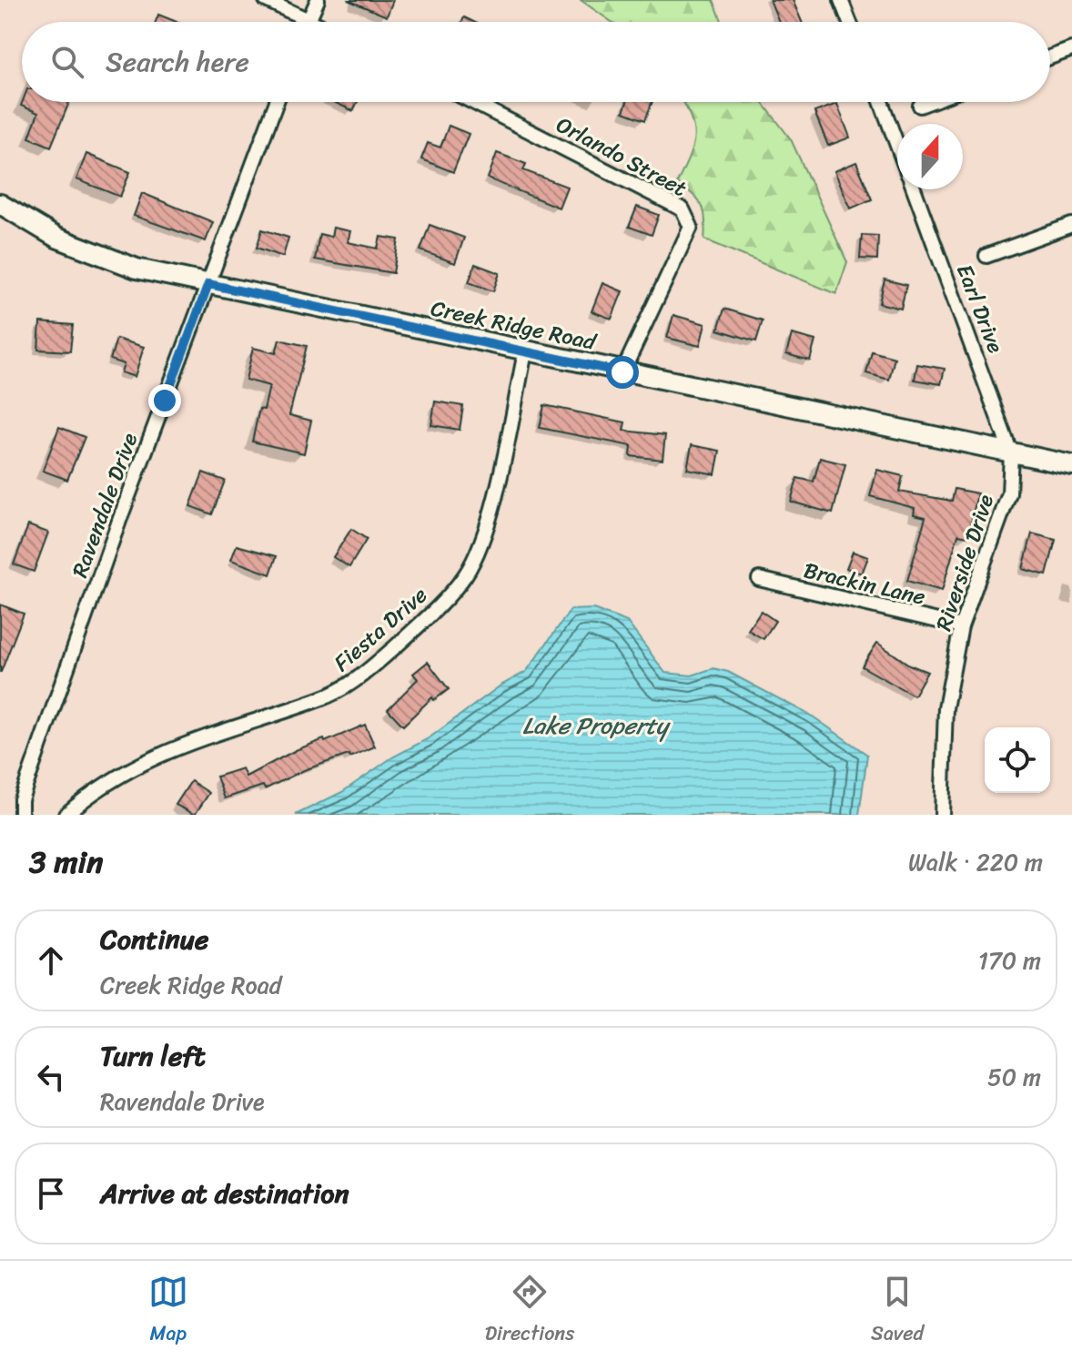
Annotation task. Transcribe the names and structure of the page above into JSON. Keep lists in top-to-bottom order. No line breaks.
{"streets":{"main road":["Creek Ridge Road"],"street":["Orlando Street","Earl Drive","Ravendale Drive","Riverside Drive","Brackin Lane","Fiesta Drive"]},"crossings":[["Orlando Street","Creek Ridge Road"],["Earl Drive","Creek Ridge Road"],["Earl Drive","Riverside Drive"],["Creek Ridge Road","Ravendale Drive"],["Creek Ridge Road","Riverside Drive"],["Creek Ridge Road","Fiesta Drive"],["Riverside Drive","Brackin Lane"]],"water":["Lake Property"],"north":"top","page":{"search":"Search here","heading":["3 min","Walk · 220 m"],"list":[["Continue","Creek Ridge Road","170 m"],["Turn left","Ravendale Drive","50 m"],"Arrive at destination"],"nav":["Map","Directions","Saved"]}}
